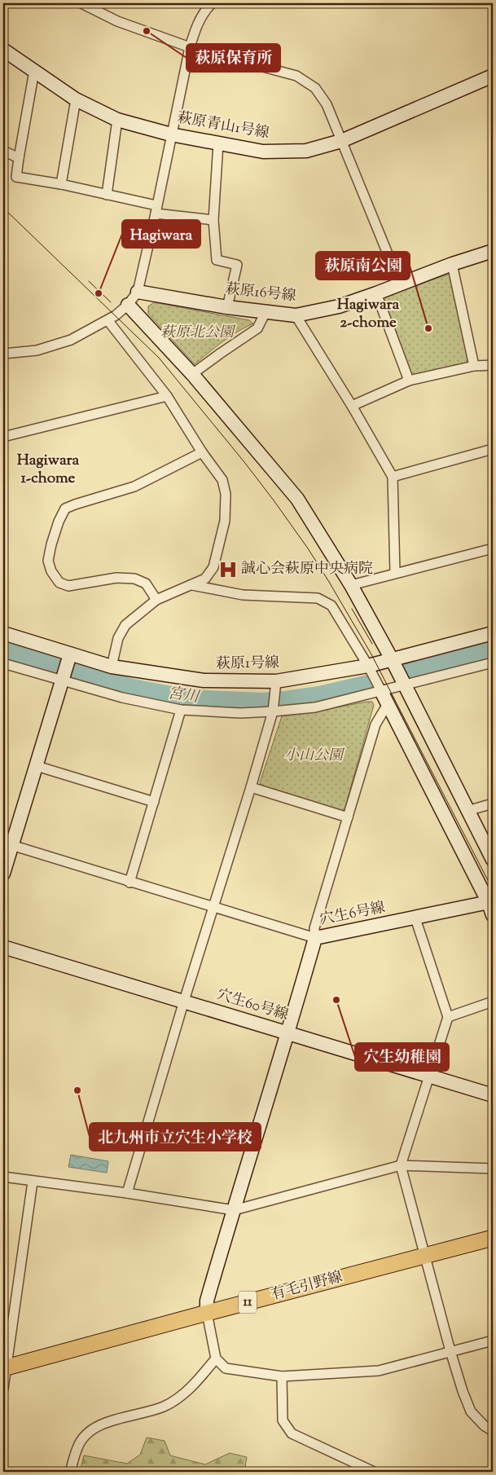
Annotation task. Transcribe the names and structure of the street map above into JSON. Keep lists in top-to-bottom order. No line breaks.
{"streets":{"main road":["有毛引野線","11"],"street":["萩原青山1号線","萩原16号線","萩原1号線","穴生6号線","穴生60号線"]},"crossings":[["穴生6号線","穴生60号線"],["穴生6号線","有毛引野線"]],"districts":["Hagiwara 2-chome","Hagiwara 1-chome"],"water":["宮川"],"parks":["萩原北公園","小山公園"],"places":{"other":["萩原保育所","Hagiwara","萩原南公園","穴生幼稚園","北九州市立穴生小学校"],"hospital":["誠心会萩原中央病院"]}}
